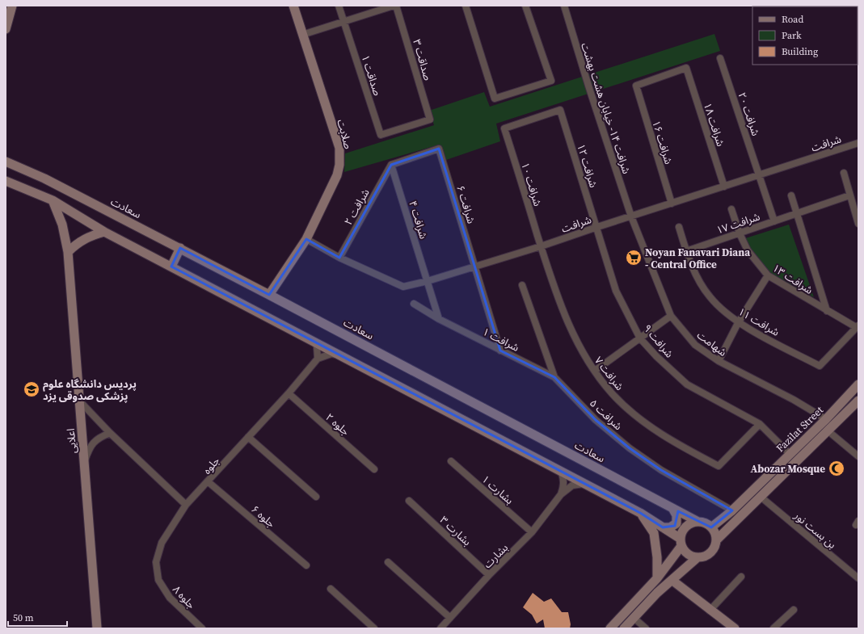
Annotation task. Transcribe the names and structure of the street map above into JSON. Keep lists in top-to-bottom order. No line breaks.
{"streets":{"street":["صداقت ۳","صداقت ۱","شرافت ۱۴- خیابان هشت بهشت","شرافت ۲۰","شرافت ۱۸","صلابت","شرافت ۱۶","شرافت","شرافت ۱۲","شرافت ۱۰","شرافت ۶","شرافت ۲","سعادت","شرافت ۴","شرافت ۱۷","شرافت ۱۳","شرافت ۱۱","شرافت ۱","شرافت ۹","شهامت","شرافت ۷","شرافت ۵","جلوه ۲","Fazilat Street","اعلایی","جلوه","بشارت ۱","جلوه ۶","بن بست نور","بشارت ۳","بشارت","جلوه ۸"]},"crossings":[["صداقت ۳","صداقت ۱"],["شرافت ۱۴- خیابان هشت بهشت","شرافت"],["شرافت ۱۴- خیابان هشت بهشت","شهامت"],["شرافت ۲۰","شرافت"],["شرافت ۲۰","شرافت ۱۷"],["شرافت ۱۸","شرافت ۱۶"],["شرافت ۱۸","شرافت"],["صلابت","شرافت"],["صلابت","سعادت"],["شرافت ۱۶","شرافت"],["شرافت","شرافت ۱۲"],["شرافت","شرافت ۱۰"],["شرافت","شرافت ۶"],["شرافت","شرافت ۲"],["شرافت","شرافت ۴"],["شرافت","شرافت ۹"],["شرافت","شهامت"],["شرافت","شرافت ۷"],["شرافت ۱۲","شرافت ۱۰"],["شرافت ۱۲","شرافت ۹"],["شرافت ۱۰","شرافت ۷"],["شرافت ۶","شرافت ۲"],["شرافت ۶","شرافت ۴"],["شرافت ۶","شرافت ۱"],["شرافت ۲","شرافت ۴"],["سعادت","Fazilat Street"],["شرافت ۱۷","شرافت ۱۳"],["شرافت ۱۷","شرافت ۱۱"],["شرافت ۱۳","شرافت ۱۱"],["شرافت ۱","شرافت ۵"],["شرافت ۹","شرافت ۷"],["شرافت ۹","Fazilat Street"],["شهامت","Fazilat Street"],["شرافت ۵","Fazilat Street"],["جلوه ۲","جلوه"],["Fazilat Street","بن بست نور"],["جلوه","جلوه ۶"],["جلوه","جلوه ۸"],["بشارت ۱","بشارت"],["بشارت ۳","بشارت"]],"places":{"supermarket":["Noyan Fanavari Diana - Central Office"],"school or university":["پردیس دانشگاه علوم پزشکی صدوقی یزد"],"mosque":["Abozar Mosque"]},"legend":["Road","Park","Building"],"scale_bar":"50 m"}
